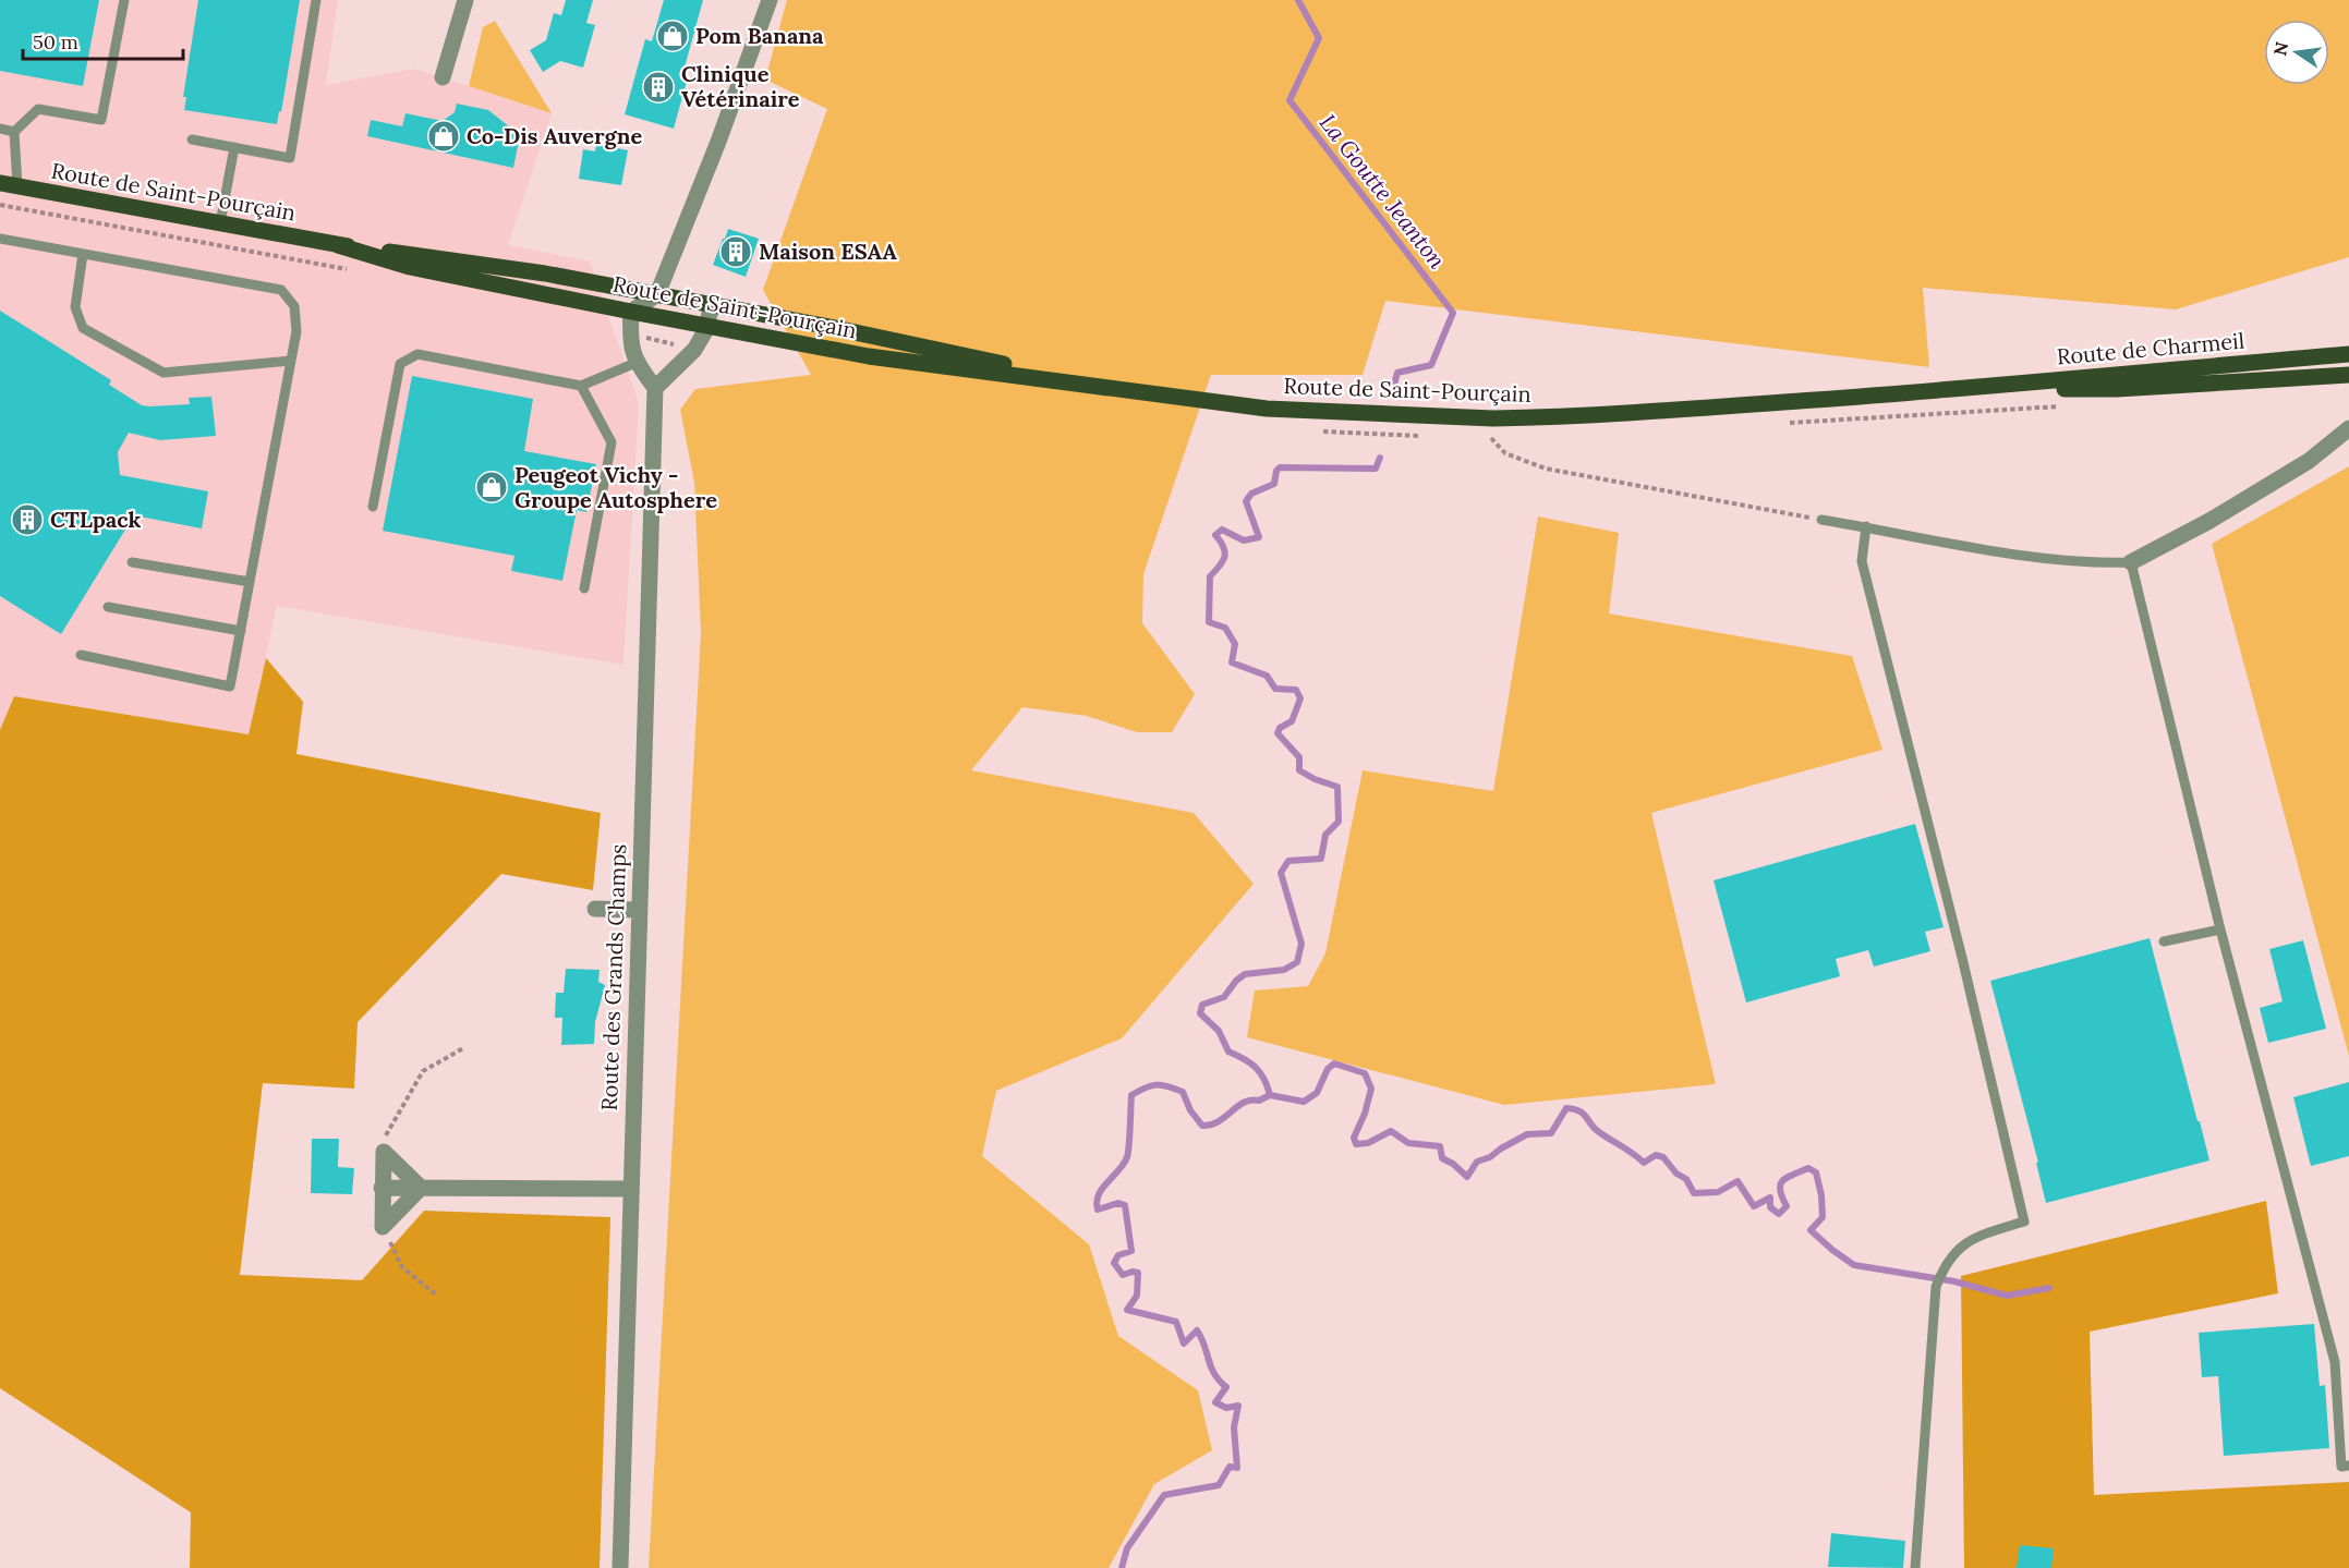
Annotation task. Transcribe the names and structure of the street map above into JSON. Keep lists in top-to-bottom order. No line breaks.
{"streets":{"main road":["Route de Saint-Pourçain","Route de Charmeil"],"street":["Route des Grands Champs"]},"crossings":[["Route de Saint-Pourçain","Route de Charmeil"]],"water":["La Goutte Jeanton"],"places":{"shop":["Pom Banana","Co-Dis Auvergne","Peugeot Vichy - Groupe Autosphere"],"building":["Clinique Vétérinaire","Maison ESAA","CTLpack"]},"scale_bar":"50 m","north":"left"}
